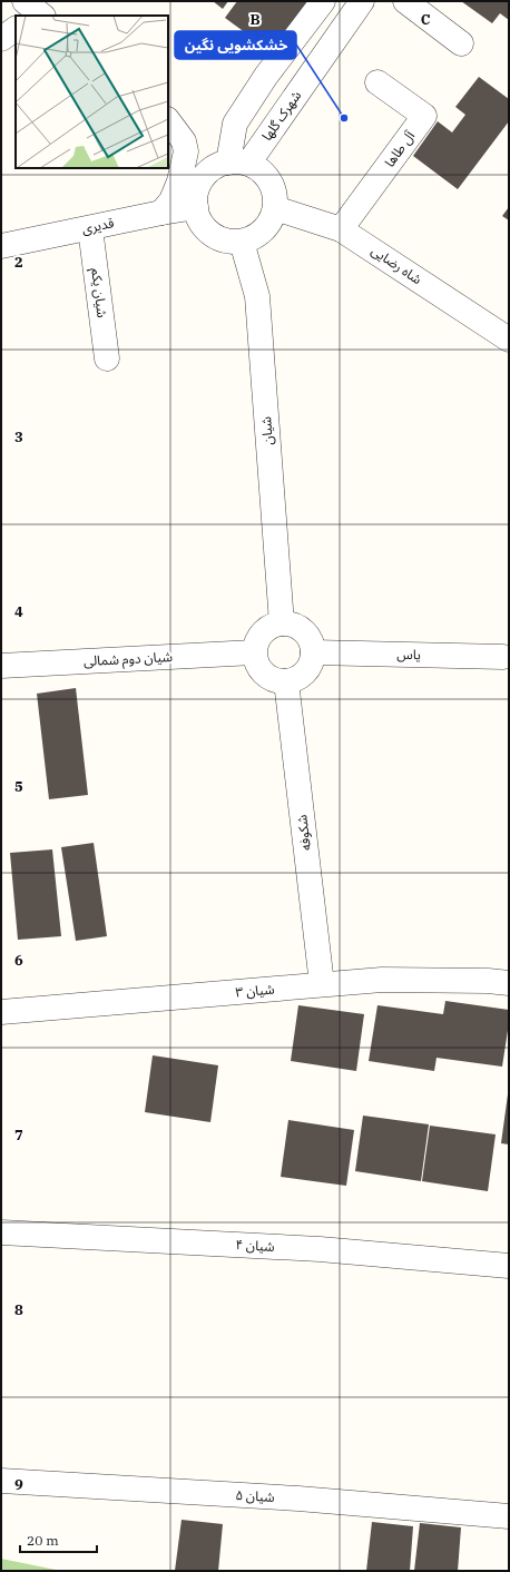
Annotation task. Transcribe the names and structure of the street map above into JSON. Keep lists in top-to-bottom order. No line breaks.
{"streets":{"street":["شهرک گلها","آل طاها","قدیری","شاه رضایی","شیان یکم","شیان","یاس","شیان دوم شمالی","شکوفه","شیان ۳","شیان ۴","شیان ۵"]},"crossings":[["شهرک گلها","قدیری"],["شهرک گلها","شاه رضایی"],["شهرک گلها","شیان"],["آل طاها","شاه رضایی"],["قدیری","شاه رضایی"],["قدیری","شیان یکم"],["قدیری","شیان"],["شاه رضایی","شیان"],["شیان","یاس"],["شیان","شیان دوم شمالی"],["شیان","شکوفه"],["یاس","شیان دوم شمالی"],["یاس","شکوفه"],["شیان دوم شمالی","شکوفه"],["شکوفه","شیان ۳"]],"places":["خشکشویی نگین"],"scale_bar":"20 m","grid":{"columns":["B","C"],"rows":["2","3","4","5","6","7","8","9"]}}
